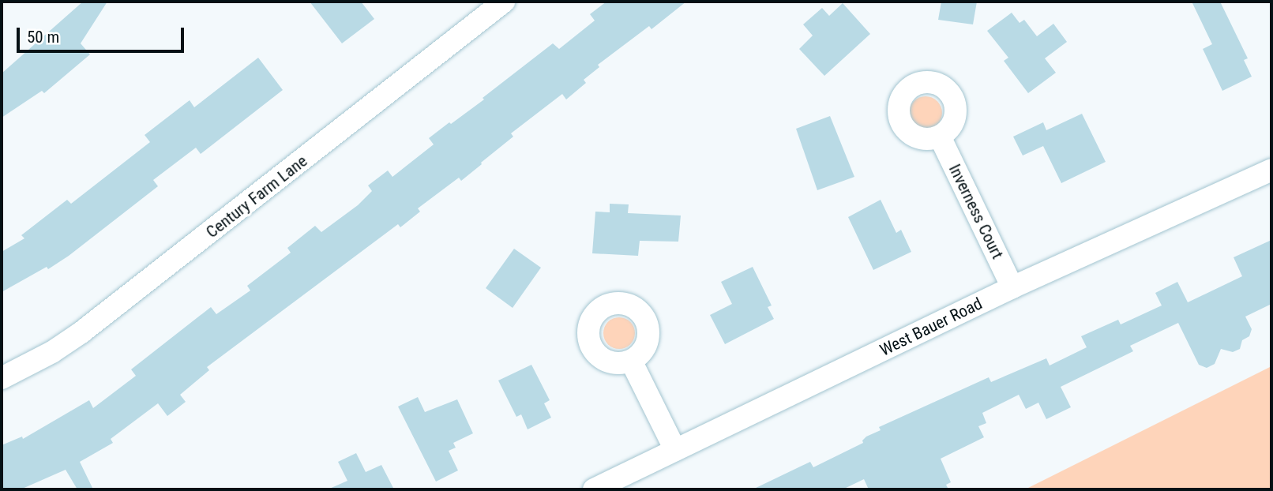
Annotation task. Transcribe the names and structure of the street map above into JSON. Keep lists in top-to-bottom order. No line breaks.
{"streets":{"street":["Century Farm Lane","Inverness Court","West Bauer Road"]},"crossings":[["Inverness Court","West Bauer Road"]],"scale_bar":"50 m"}
